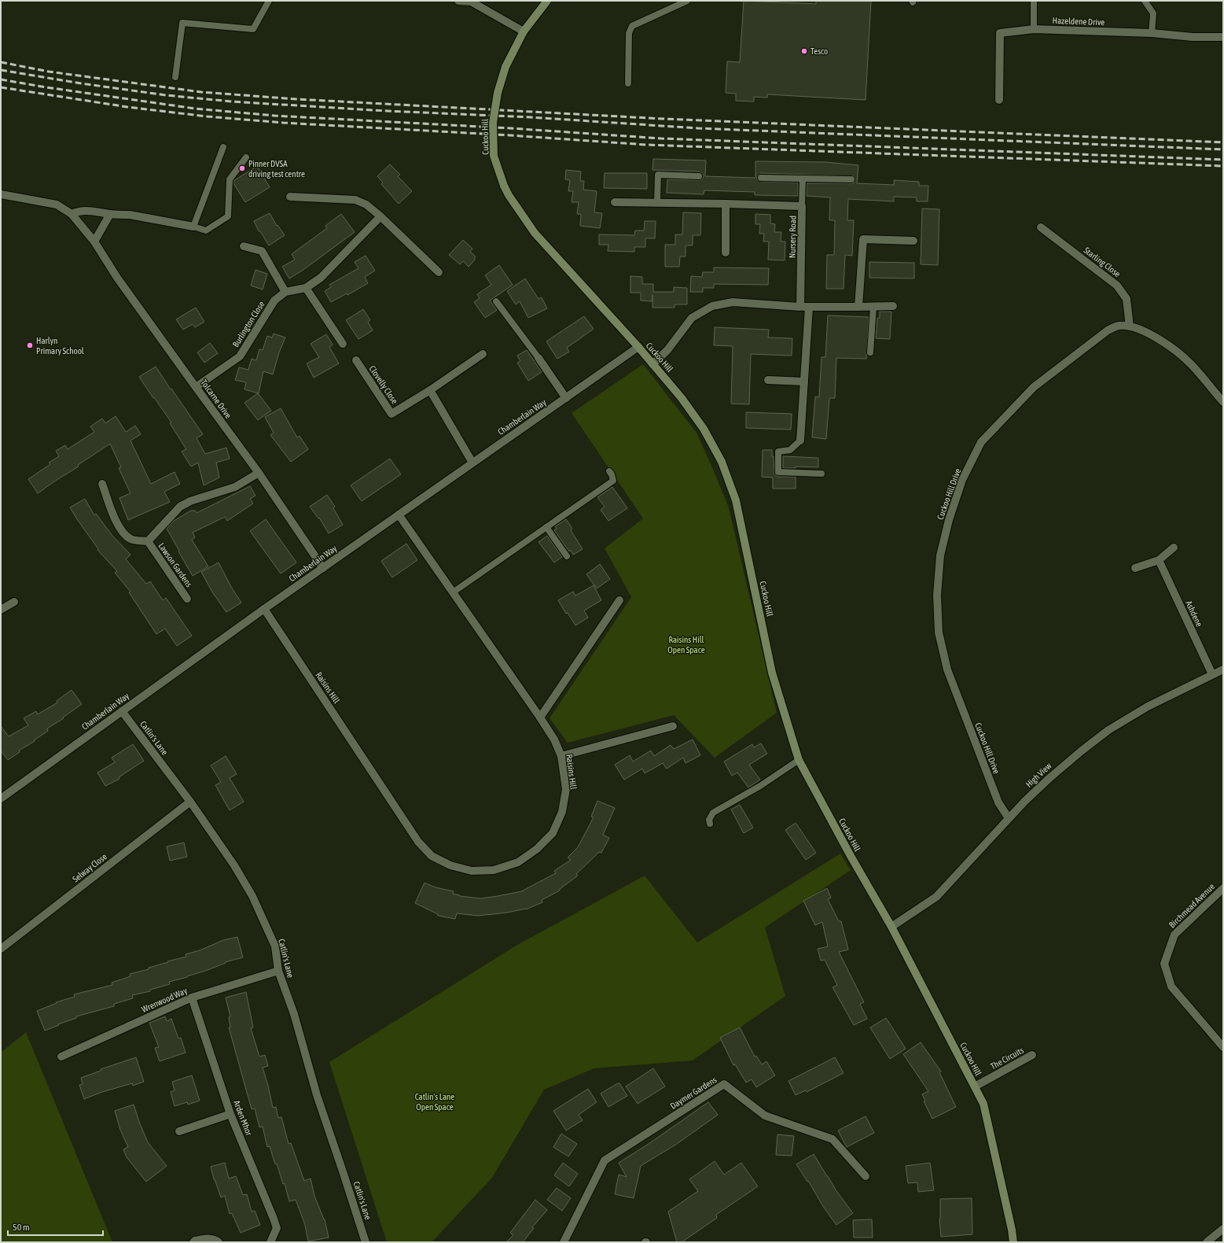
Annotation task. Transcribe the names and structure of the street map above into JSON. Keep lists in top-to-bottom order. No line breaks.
{"streets":{"main road":["Cuckoo Hill"],"street":["Hazeldene Drive","Nursery Road","Starling Close","Burlington Close","Clovelly Close","Tolcarne Drive","Chamberlain Way","Cuckoo Hill Drive","Lawson Gardens","Ashdene","Raisins Hill","Catlin's Lane","High View","Selway Close","Birchmead Avenue","Wrenwood Way","The Circuits","Daymer Gardens","Arden Mhor"]},"crossings":[["Cuckoo Hill","Chamberlain Way"],["Cuckoo Hill","High View"],["Cuckoo Hill","The Circuits"],["Starling Close","Cuckoo Hill Drive"],["Burlington Close","Tolcarne Drive"],["Tolcarne Drive","Chamberlain Way"],["Tolcarne Drive","Lawson Gardens"],["Chamberlain Way","Raisins Hill"],["Chamberlain Way","Catlin's Lane"],["Cuckoo Hill Drive","High View"],["Ashdene","High View"],["Catlin's Lane","Selway Close"],["Catlin's Lane","Wrenwood Way"],["Wrenwood Way","Arden Mhor"]],"parks":["Raisins Hill Open Space","Catlin's Lane Open Space"],"places":["Tesco","Pinner DVSA driving test centre","Harlyn Primary School"],"scale_bar":"50 m"}
